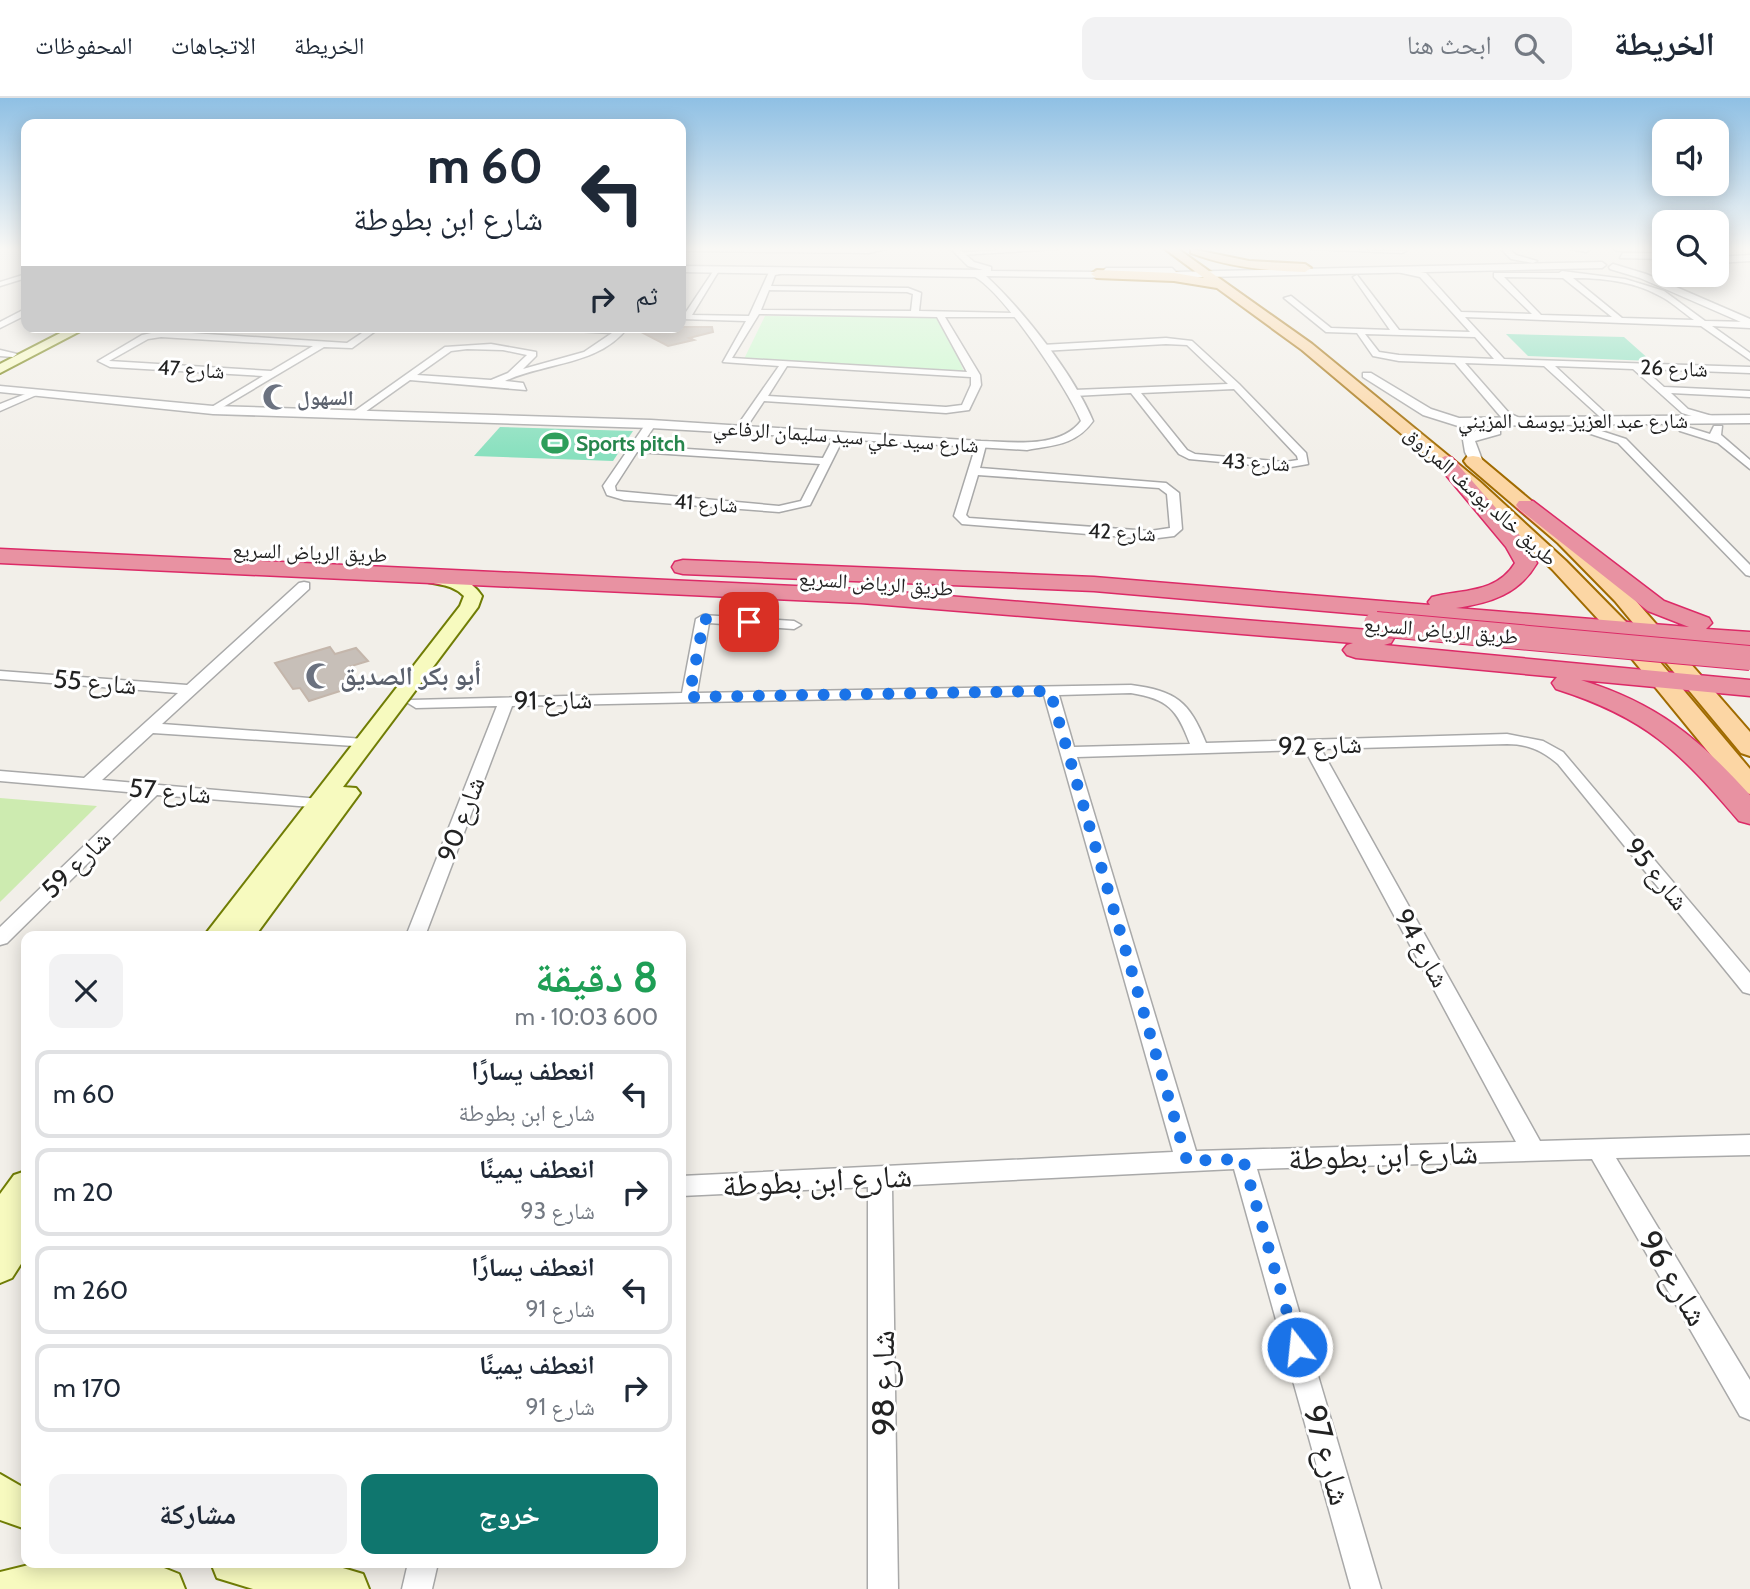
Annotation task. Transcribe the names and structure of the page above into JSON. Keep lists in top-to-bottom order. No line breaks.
{"streets":{"highway":["طريق الرياض السريع"],"main road":["طريق خالد يوسف المرزوق"],"street":["شارع 26","شارع 47","شارع عبد العزيز يوسف المزيني","شارع سيد علي سيد سليمان الرفاعي","شارع 43","شارع 41","شارع 42","شارع 55","شارع 91","شارع 92","شارع 57","شارع 90","شارع 59","شارع 95","شارع 94","شارع ابن بطوطة","شارع 96","شارع 98","شارع 97"]},"crossings":[["شارع 47","شارع سيد علي سيد سليمان الرفاعي"],["شارع عبد العزيز يوسف المزيني","طريق خالد يوسف المرزوق"],["شارع سيد علي سيد سليمان الرفاعي","شارع 43"],["شارع سيد علي سيد سليمان الرفاعي","شارع 41"],["شارع سيد علي سيد سليمان الرفاعي","شارع 42"],["شارع 55","شارع 57"],["شارع 91","شارع 92"],["شارع 91","شارع 90"],["شارع 92","شارع 95"],["شارع 92","شارع 94"],["شارع 57","شارع 59"],["شارع 94","شارع ابن بطوطة"],["شارع ابن بطوطة","شارع 96"],["شارع ابن بطوطة","شارع 98"],["شارع ابن بطوطة","شارع 97"]],"places":{"mosque":["السهول","أبو بكر الصديق"],"sports":["Sports pitch"]},"page":{"header":"الخريطة","search":"ابحث هنا","nav":["الخريطة","الاتجاهات","المحفوظات"],"turn":["60 m","شارع ابن بطوطة"],"then":"ثم","heading":["8 دقيقة","600 m · 10:03"],"list":[{"name":"انعطف يسارًا","note":"شارع ابن بطوطة","value":"60 m"},{"name":"انعطف يمينًا","note":"شارع 93","value":"20 m"},{"name":"انعطف يسارًا","note":"شارع 91","value":"260 m"},{"name":"انعطف يمينًا","note":"شارع 91","value":"170 m"}],"buttons":["خروج","مشاركة"]}}
